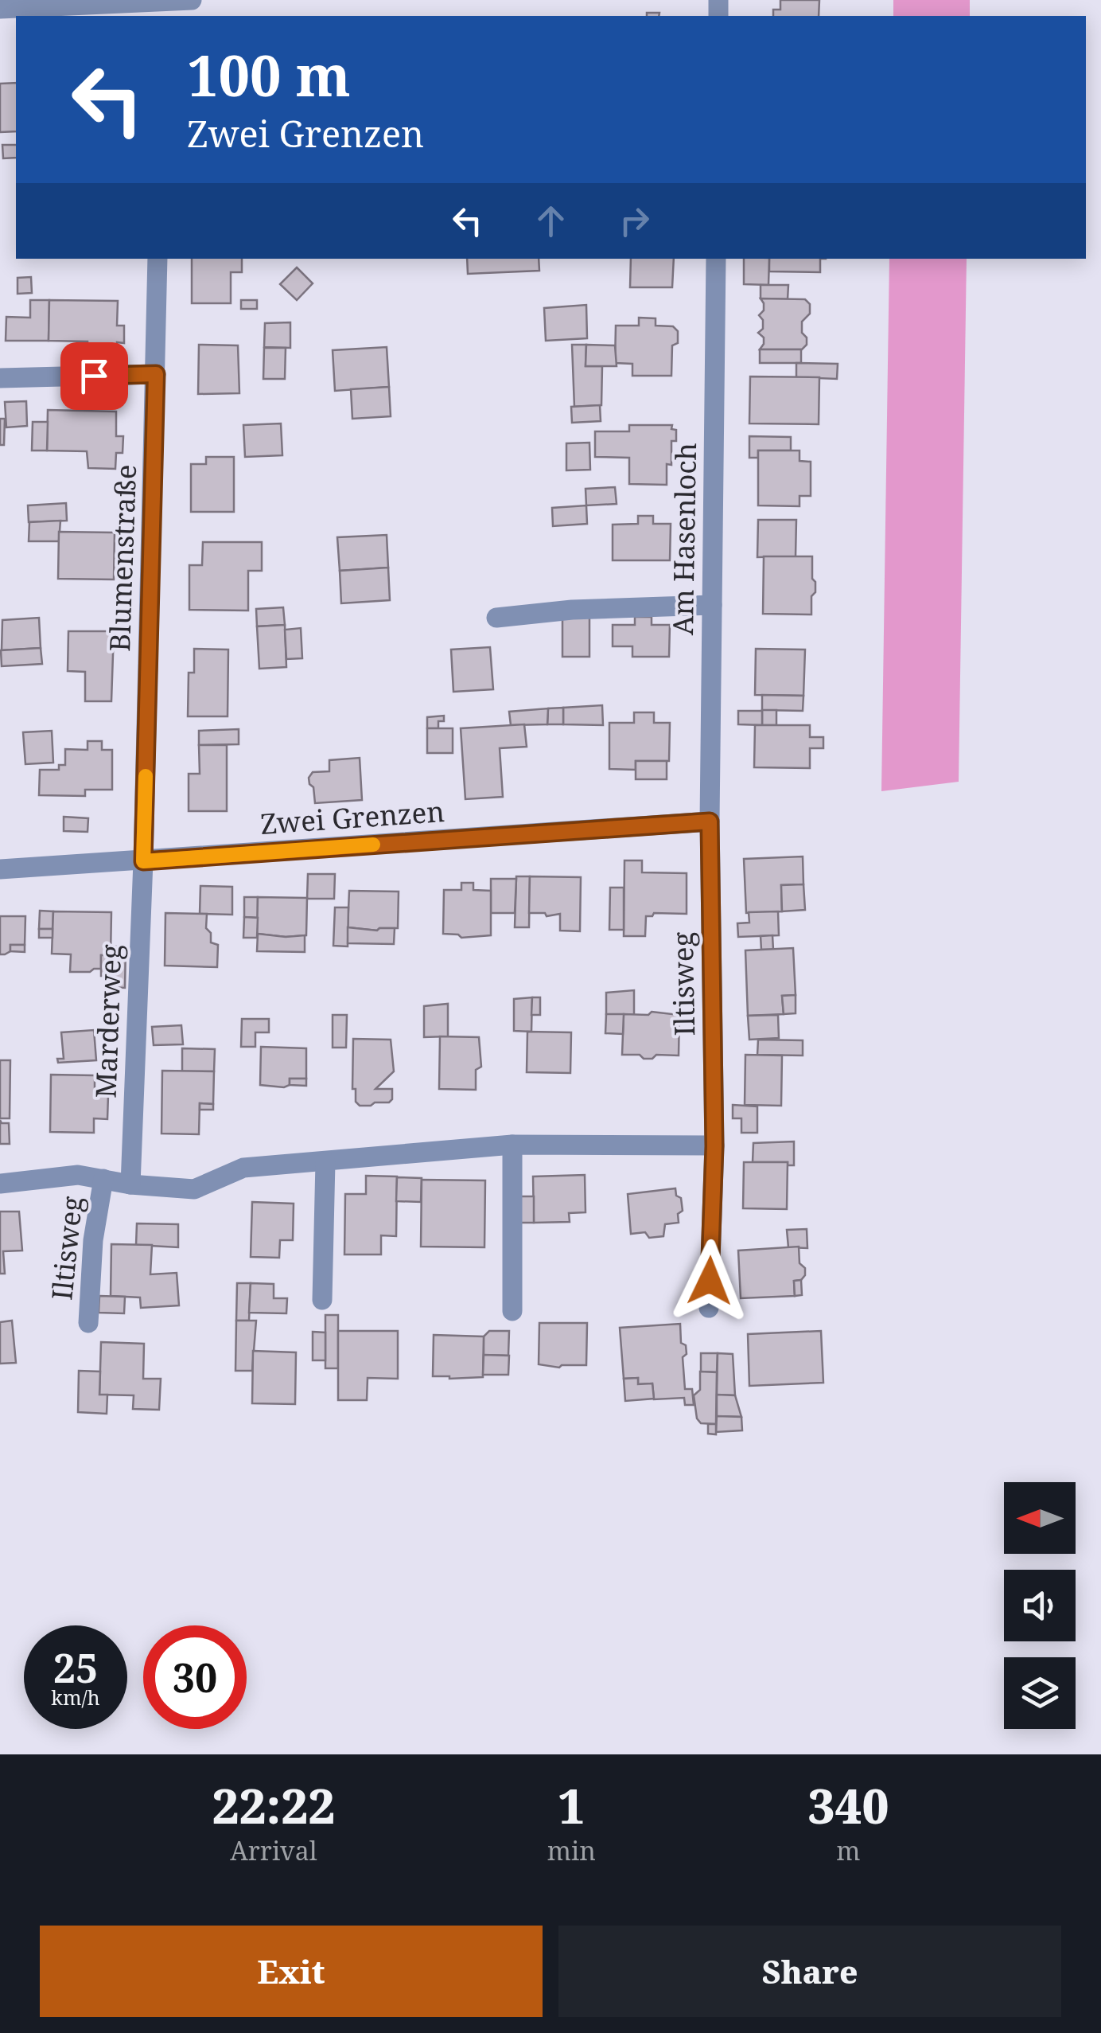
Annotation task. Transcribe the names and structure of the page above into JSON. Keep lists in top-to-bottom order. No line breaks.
{"streets":{"street":["Am Hasenloch","Blumenstraße","Zwei Grenzen","Iltisweg","Marderweg"]},"crossings":[["Am Hasenloch","Zwei Grenzen"],["Am Hasenloch","Iltisweg"],["Blumenstraße","Zwei Grenzen"],["Blumenstraße","Marderweg"],["Zwei Grenzen","Iltisweg"],["Zwei Grenzen","Marderweg"],["Iltisweg","Marderweg"]],"north":"left","page":{"turn":["100 m","Zwei Grenzen"],"speed":"25 km/h","limit":"30","eta":["22:22","Arrival","1","min","340","m"],"buttons":["Exit","Share"]}}
